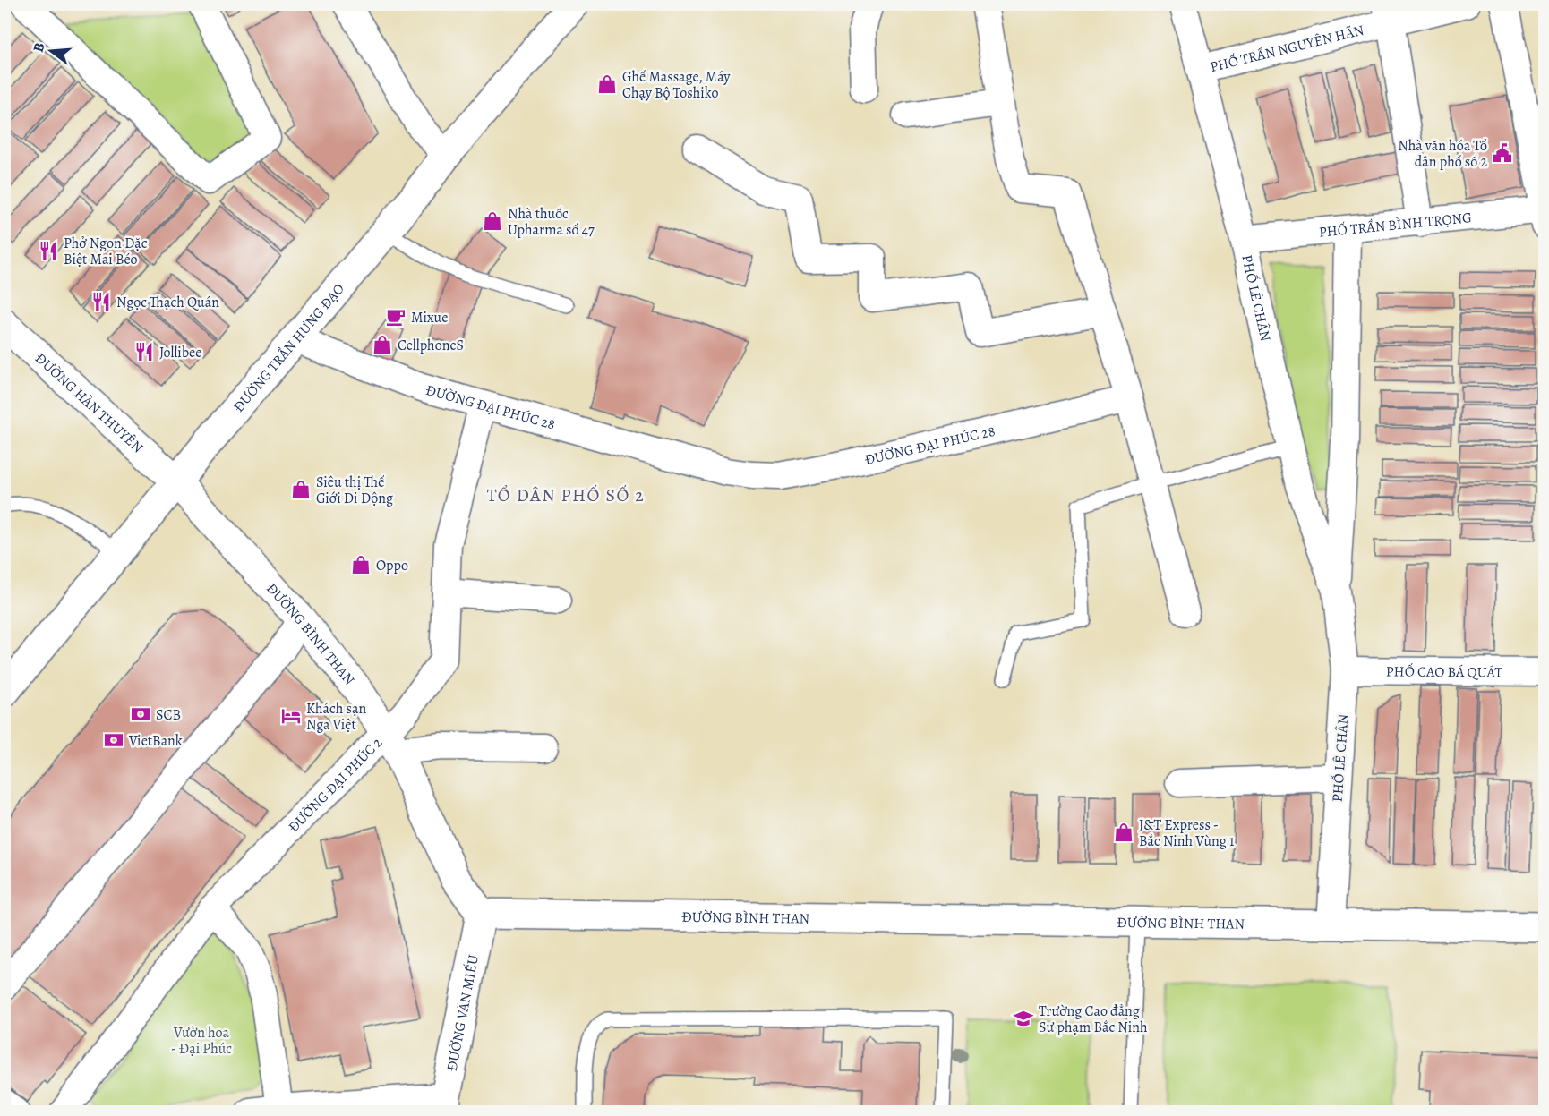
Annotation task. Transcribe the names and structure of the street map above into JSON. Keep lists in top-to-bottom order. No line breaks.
{"streets":{"street":["PHỐ TRẦN NGUYÊN HÃN","PHỐ TRẦN BÌNH TRỌNG","PHỐ LÊ CHÂN","ĐƯỜNG TRẦN HƯNG ĐẠO","ĐƯỜNG HÀN THUYÊN","ĐƯỜNG ĐẠI PHÚC 28","ĐƯỜNG BÌNH THAN","PHỐ CAO BÁ QUÁT","ĐƯỜNG ĐẠI PHÚC 2","ĐƯỜNG VĂN MIẾU"]},"crossings":[["PHỐ TRẦN NGUYÊN HÃN","PHỐ LÊ CHÂN"],["PHỐ TRẦN BÌNH TRỌNG","PHỐ LÊ CHÂN"],["PHỐ LÊ CHÂN","ĐƯỜNG BÌNH THAN"],["PHỐ LÊ CHÂN","PHỐ CAO BÁ QUÁT"],["ĐƯỜNG TRẦN HƯNG ĐẠO","ĐƯỜNG HÀN THUYÊN"],["ĐƯỜNG TRẦN HƯNG ĐẠO","ĐƯỜNG ĐẠI PHÚC 28"],["ĐƯỜNG TRẦN HƯNG ĐẠO","ĐƯỜNG BÌNH THAN"],["ĐƯỜNG HÀN THUYÊN","ĐƯỜNG BÌNH THAN"],["ĐƯỜNG ĐẠI PHÚC 28","ĐƯỜNG ĐẠI PHÚC 2"],["ĐƯỜNG BÌNH THAN","ĐƯỜNG ĐẠI PHÚC 2"],["ĐƯỜNG BÌNH THAN","ĐƯỜNG VĂN MIẾU"]],"districts":["TỔ DÂN PHỐ SỐ 2"],"parks":["Vườn hoa - Đại Phúc"],"places":{"shop":["Ghế Massage, Máy Chạy Bộ Toshiko","Nhà thuốc Upharma số 47","CellphoneS","Siêu thị Thế Giới Di Động","Oppo","J&T Express - Bắc Ninh Vùng 1"],"public building":["Nhà văn hóa Tổ dân phố số 2"],"restaurant":["Phở Ngon Đặc Biệt Mai Béo","Ngọc Thạch Quán","Jollibee"],"cafe":["Mixue"],"bank":["SCB","VietBank"],"hotel":["Khách sạn Nga Việt"],"school or university":["Trường Cao đẳng Sư phạm Bắc Ninh"]},"north":"left"}
